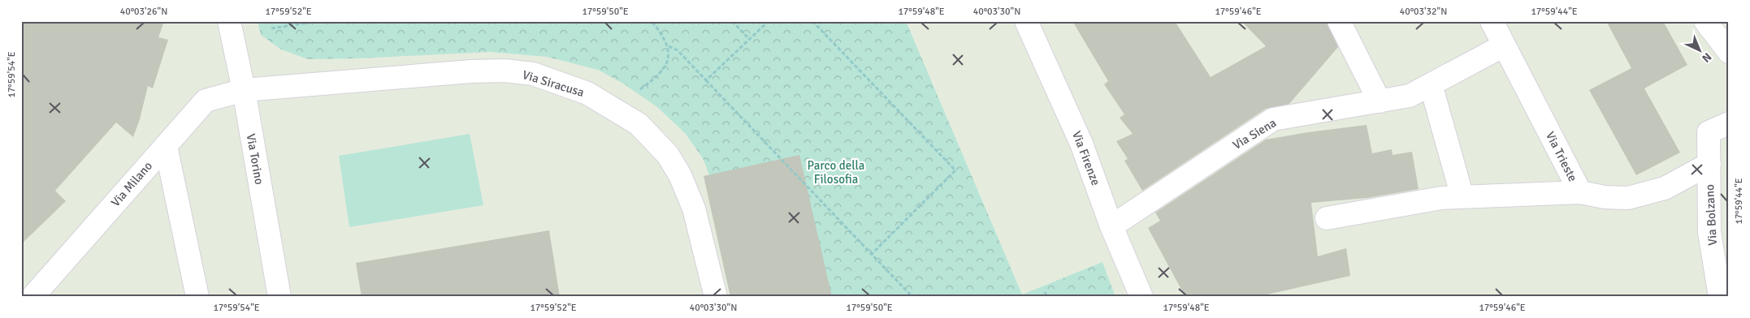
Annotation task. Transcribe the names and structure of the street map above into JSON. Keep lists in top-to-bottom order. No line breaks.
{"streets":{"street":["Via Siracusa","Via Siena","Via Trieste","Via Firenze","Via Torino","Via Milano","Via Bolzano"]},"crossings":[["Via Siracusa","Via Torino"],["Via Siracusa","Via Milano"],["Via Siena","Via Trieste"],["Via Siena","Via Firenze"],["Via Trieste","Via Bolzano"],["Via Torino","Via Milano"]],"parks":["Parco della Filosofia"],"north":"bottom right","coordinates":["40°03'26\"N","17°59'52\"E","17°59'50\"E","17°59'48\"E","40°03'30\"N","17°59'46\"E","40°03'32\"N","17°59'44\"E","17°59'54\"E"]}
